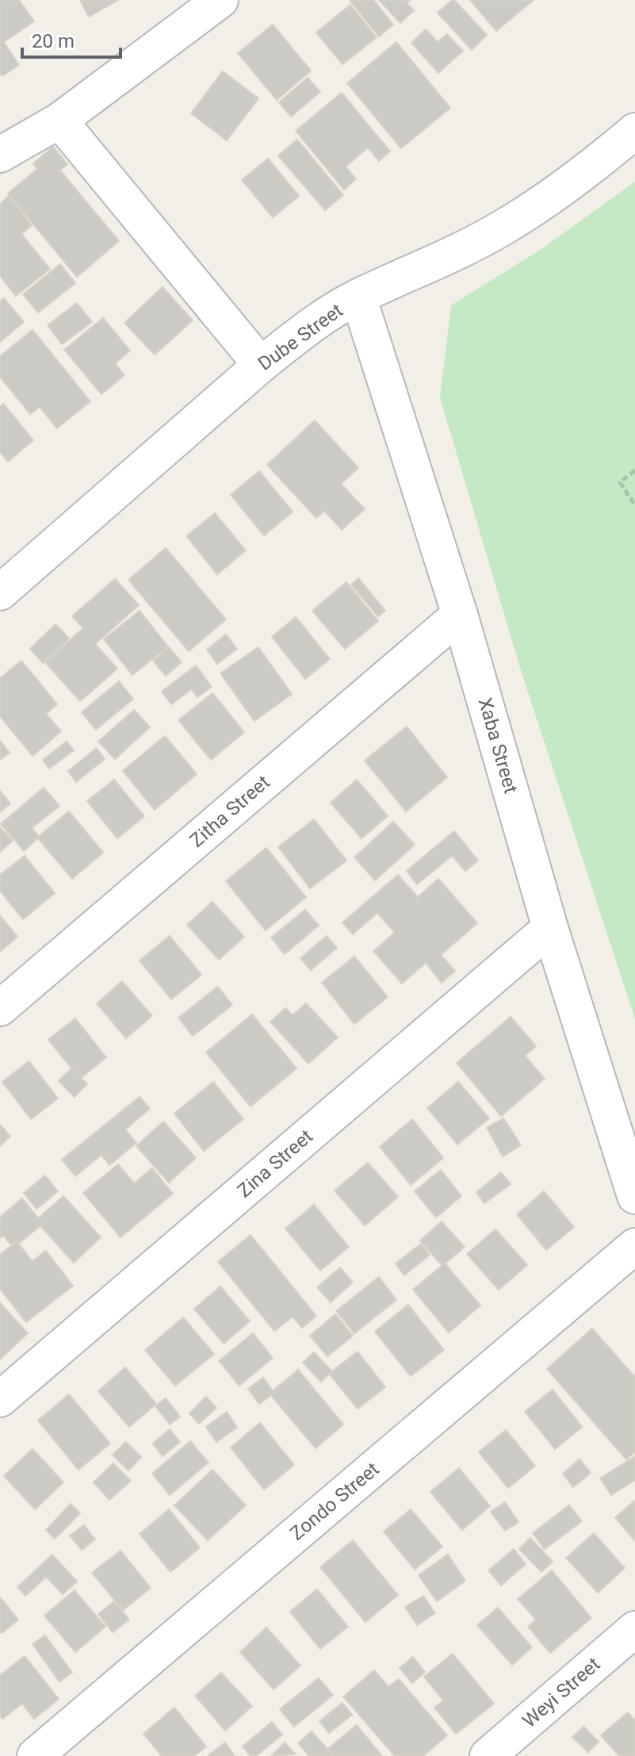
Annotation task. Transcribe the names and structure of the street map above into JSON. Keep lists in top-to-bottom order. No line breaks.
{"streets":{"street":["Dube Street","Xaba Street","Zitha Street","Zina Street","Zondo Street","Weyi Street"]},"crossings":[["Dube Street","Xaba Street"],["Xaba Street","Zitha Street"],["Xaba Street","Zina Street"]],"scale_bar":"20 m"}
